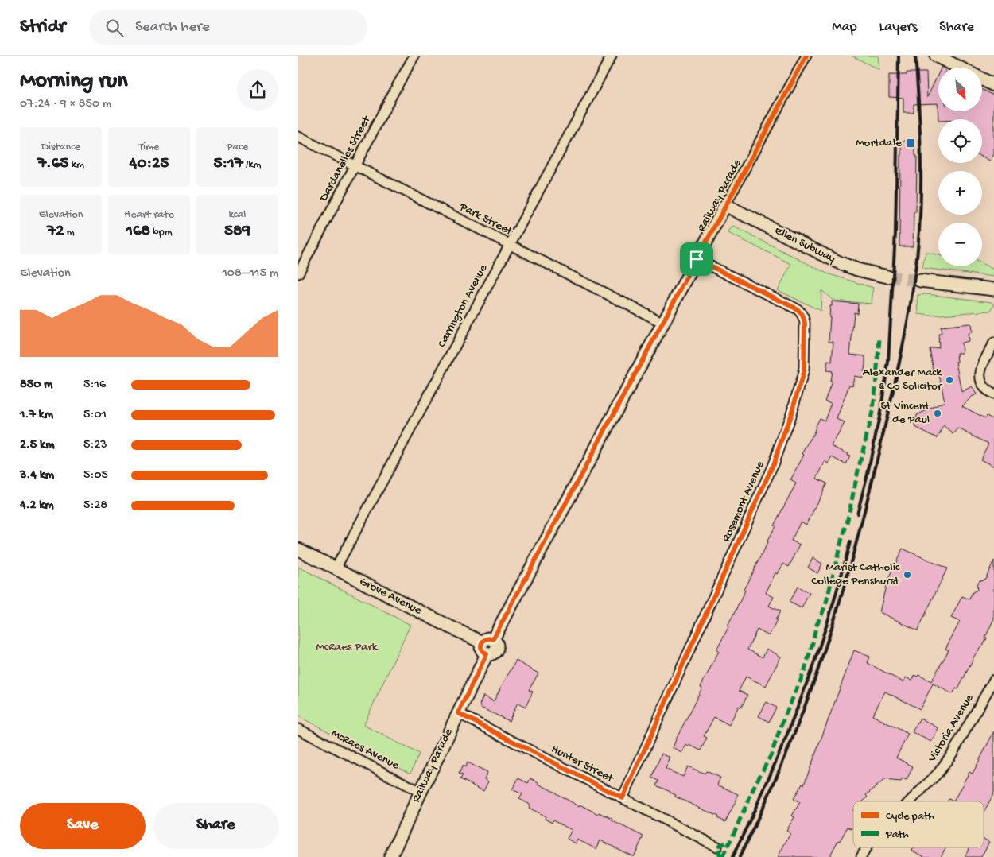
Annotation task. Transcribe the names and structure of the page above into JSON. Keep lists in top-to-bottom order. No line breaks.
{"streets":{"street":["Dardanelles Street","Railway Parade","Park Street","Ellen Subway","Carrington Avenue","Rosemont Avenue","Grove Avenue","Victoria Avenue","McRaes Avenue","Hunter Street"]},"crossings":[["Dardanelles Street","Park Street"],["Railway Parade","Park Street"],["Railway Parade","Ellen Subway"],["Railway Parade","Rosemont Avenue"],["Railway Parade","Grove Avenue"],["Railway Parade","McRaes Avenue"],["Railway Parade","Hunter Street"],["Park Street","Carrington Avenue"],["Carrington Avenue","Grove Avenue"],["Rosemont Avenue","Hunter Street"]],"parks":["McRaes Park"],"places":{"transit":["Mortdale"],"other":["Alexander Mack & Co Solicitor","St Vincent de Paul","Marist Catholic College Penshurst"]},"legend":["Cycle path","Path"],"north":"bottom right","page":{"header":"Stridr","search":"Search here","nav":["Map","Layers","Share"],"heading":["Morning run","07:24 · 9 × 850 m"],"map_buttons":["+","−"],"stats":[["Distance","7.65 km"],["Time","40:25"],["Pace","5:17 /km"],["Elevation","72 m"],["Heart rate","168 bpm"],["kcal","589"]],"chart":["Elevation","108–115 m"],"list":[{"name":"850 m","note":"5:16"},{"name":"1.7 km","note":"5:01"},{"name":"2.5 km","note":"5:23"},{"name":"3.4 km","note":"5:05"},{"name":"4.2 km","note":"5:28"}],"buttons":["Save","Share"]}}
